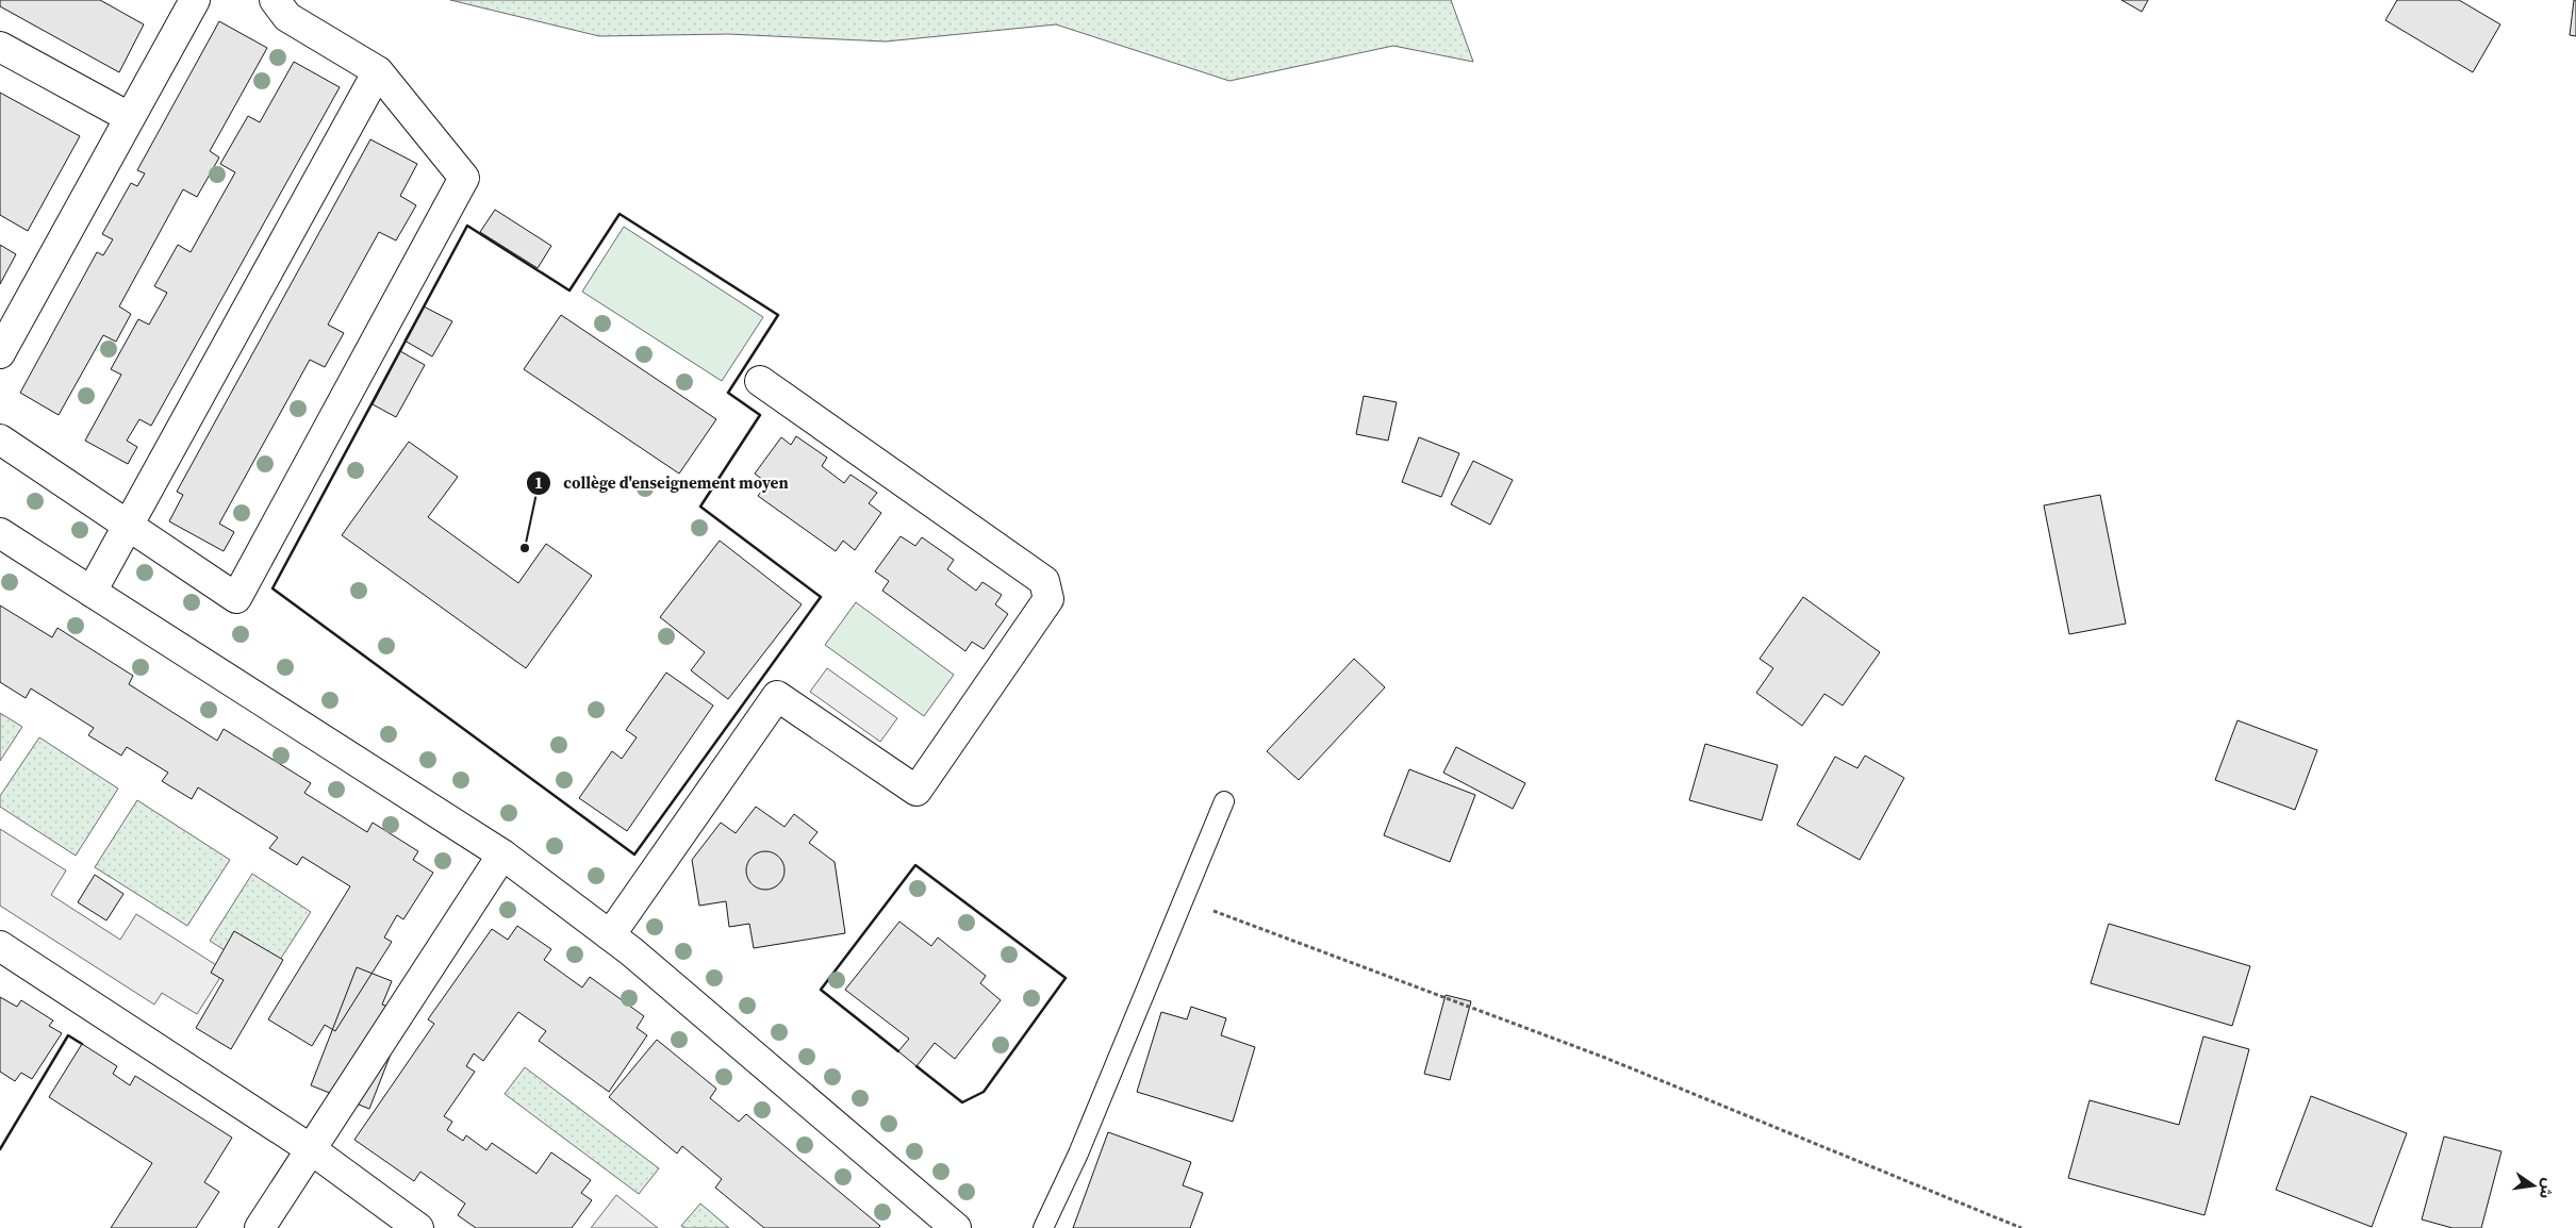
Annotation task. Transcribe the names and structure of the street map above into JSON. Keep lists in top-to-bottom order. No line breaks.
{"places":["collège d'enseignement moyen"],"north":"right"}
